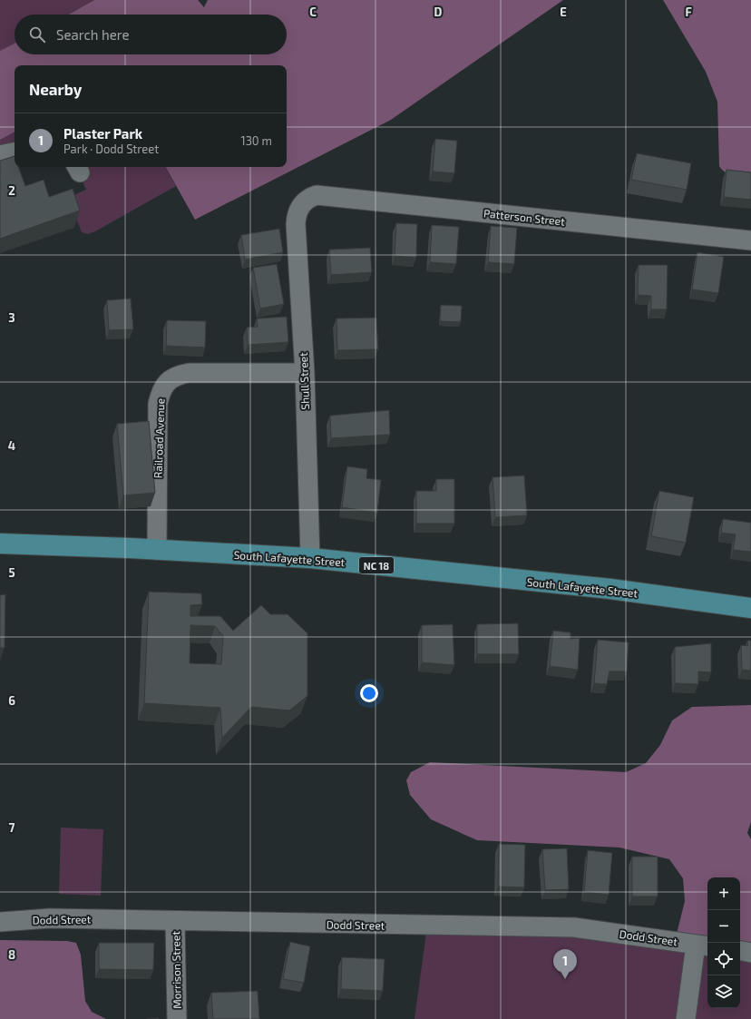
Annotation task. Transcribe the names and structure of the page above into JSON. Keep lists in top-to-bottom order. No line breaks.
{"streets":{"main road":["South Lafayette Street","NC 18"],"street":["Patterson Street","Shull Street","Railroad Avenue","Dodd Street","Morrison Street"]},"crossings":[["Patterson Street","Shull Street"],["Shull Street","Railroad Avenue"],["Shull Street","South Lafayette Street"],["Railroad Avenue","South Lafayette Street"],["Dodd Street","Morrison Street"]],"page":{"search":"Search here","heading":"Nearby","list":[{"mark":"1","name":"Plaster Park","note":"Park · Dodd Street","value":"130 m"}],"map_buttons":["+","−"],"pins":"1"},"grid":{"columns":["C","D","E","F"],"rows":["2","3","4","5","6","7","8"]}}
